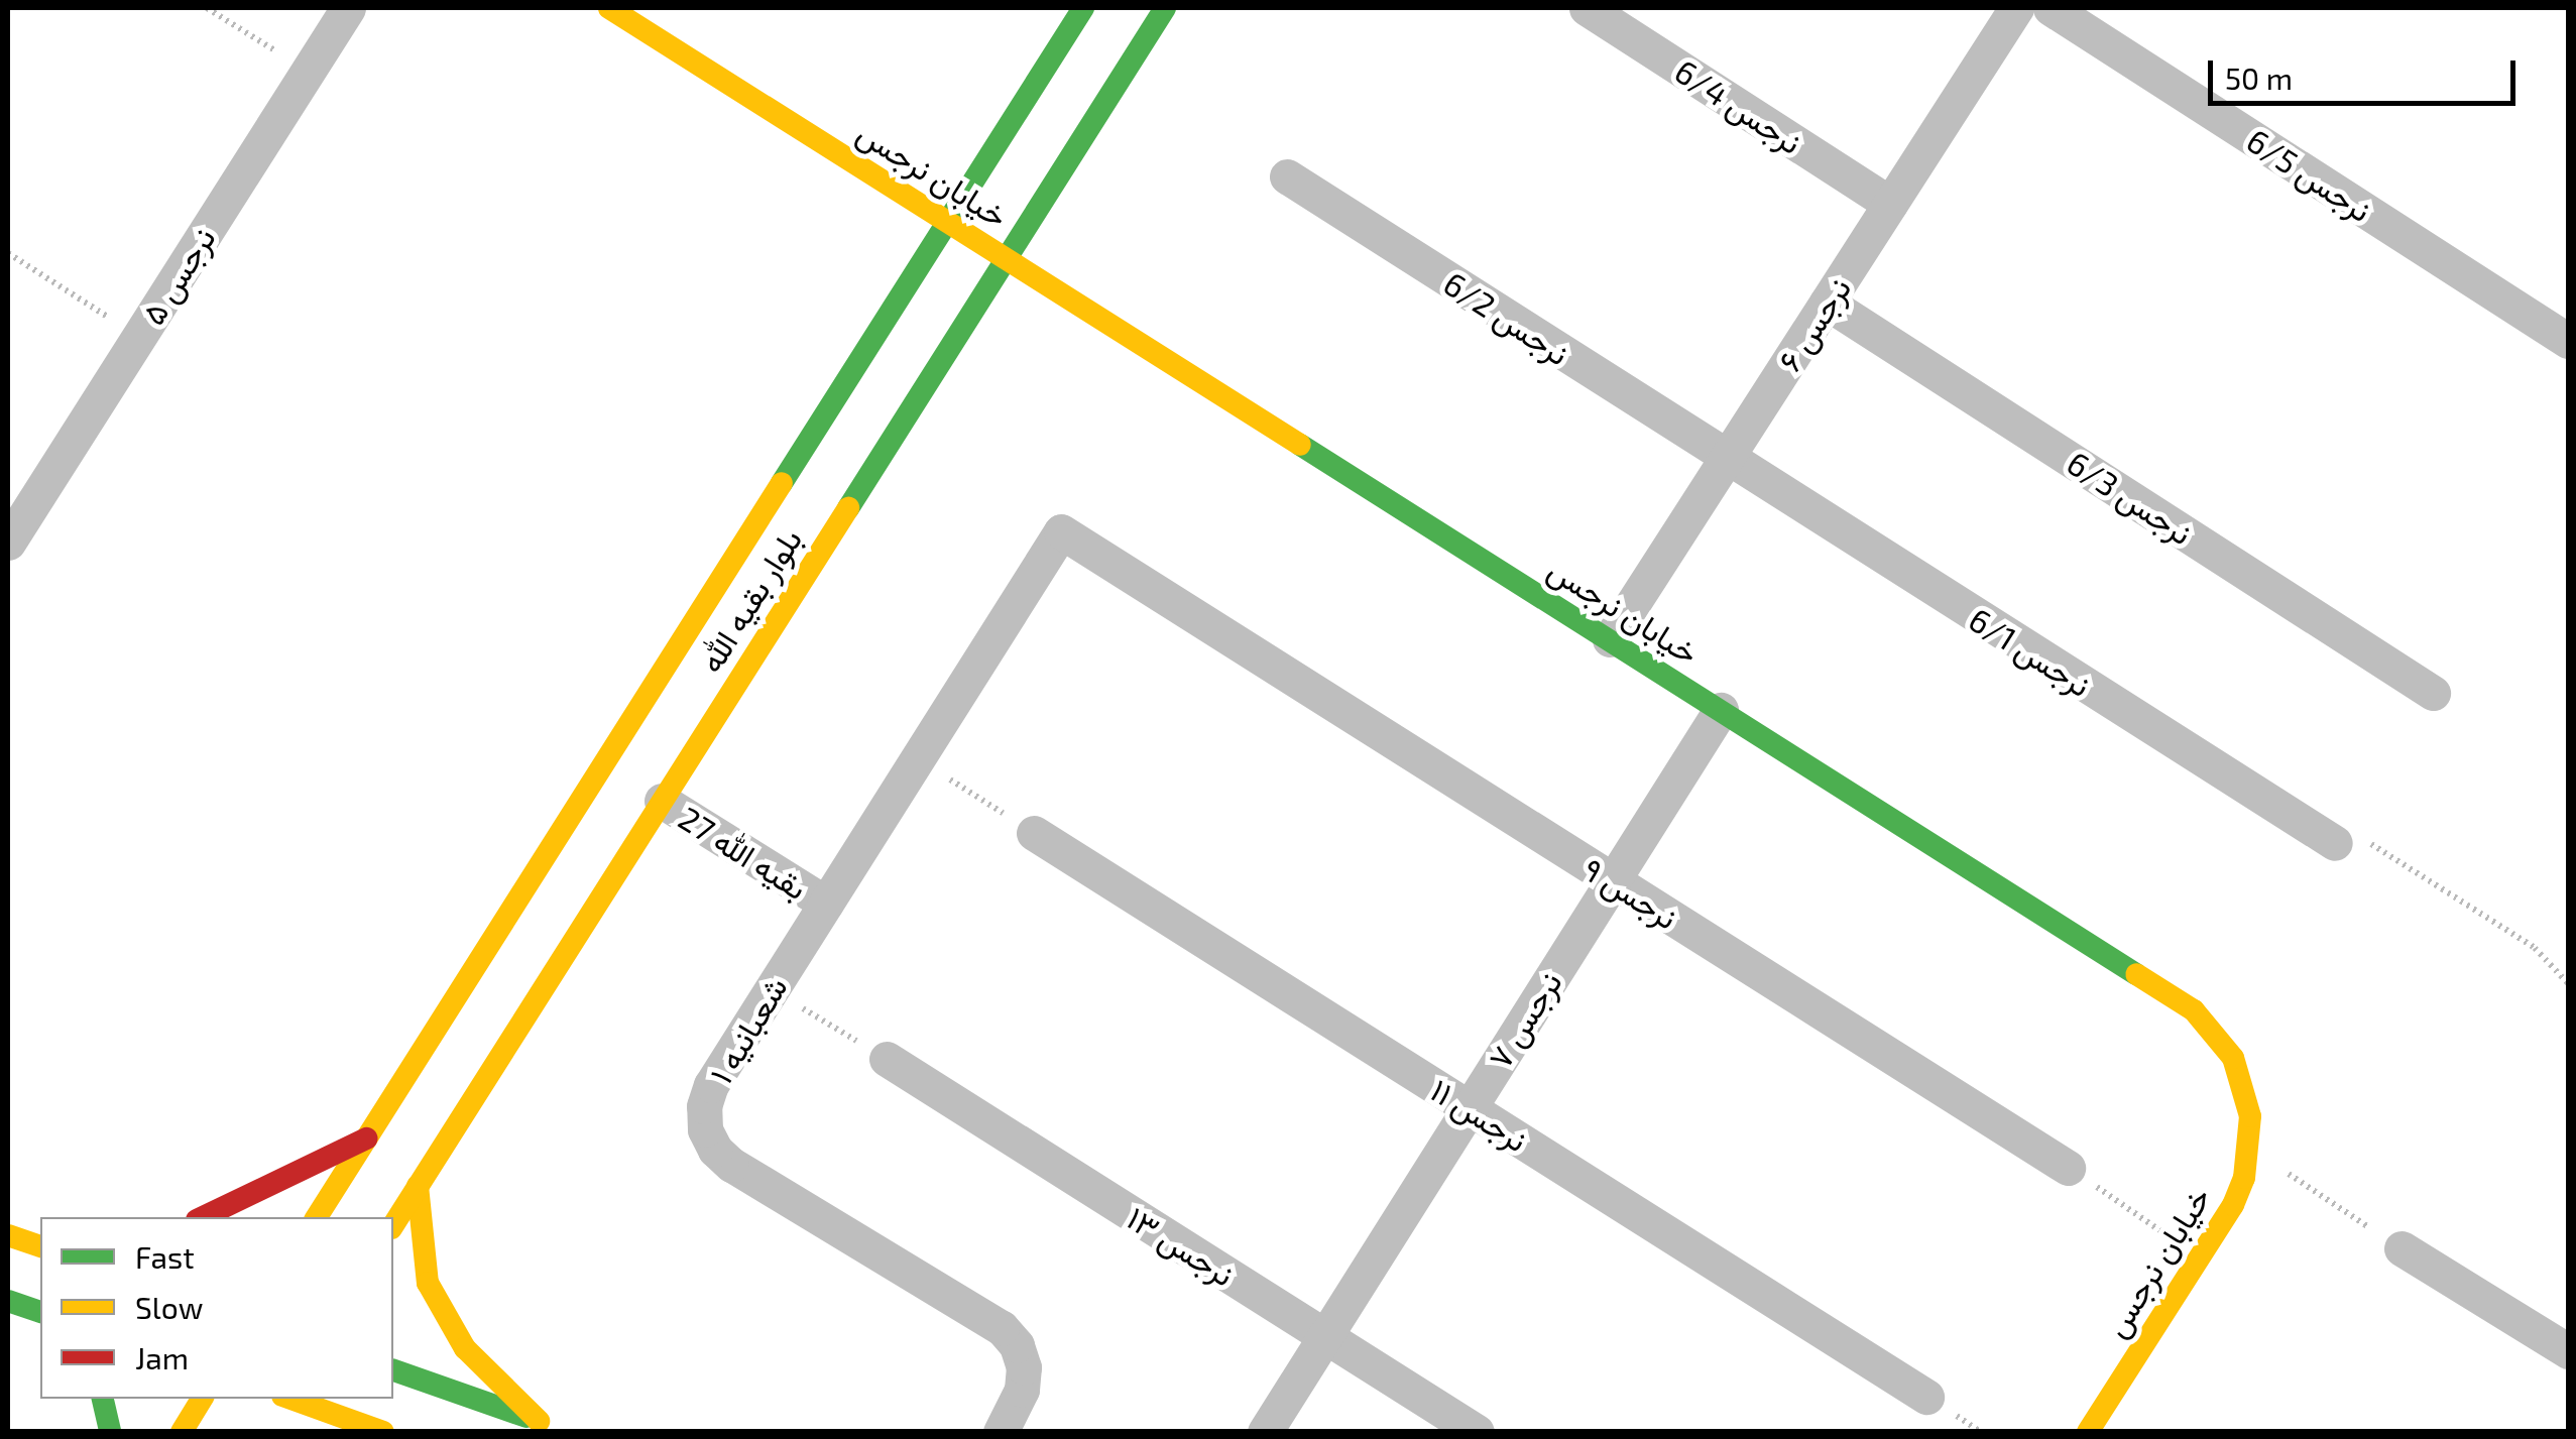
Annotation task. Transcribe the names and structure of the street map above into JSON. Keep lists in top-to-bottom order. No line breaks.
{"streets":{"street":["نرجس 6/4","خیابان نرجس","نرجس 6/5","نرجس ۵","نرجس 6/2","نرجس ۶","نرجس 6/3","بلوار بقیه الله","نرجس 6/1","بقیه الله 27","نرجس ۹","نرجس ۷","شعبانیه ۱","نرجس ۱۱","نرجس ۱۳"]},"crossings":[["نرجس 6/4","نرجس ۶"],["خیابان نرجس","نرجس ۶"],["خیابان نرجس","بلوار بقیه الله"],["خیابان نرجس","نرجس ۷"],["نرجس 6/2","نرجس ۶"],["نرجس 6/2","نرجس 6/1"],["نرجس ۶","نرجس 6/3"],["نرجس ۶","نرجس 6/1"],["بلوار بقیه الله","بقیه الله 27"],["بقیه الله 27","شعبانیه ۱"],["نرجس ۹","نرجس ۷"],["نرجس ۹","شعبانیه ۱"],["نرجس ۷","نرجس ۱۱"],["نرجس ۷","نرجس ۱۳"]],"legend":["Fast","Slow","Jam"],"scale_bar":"50 m"}
